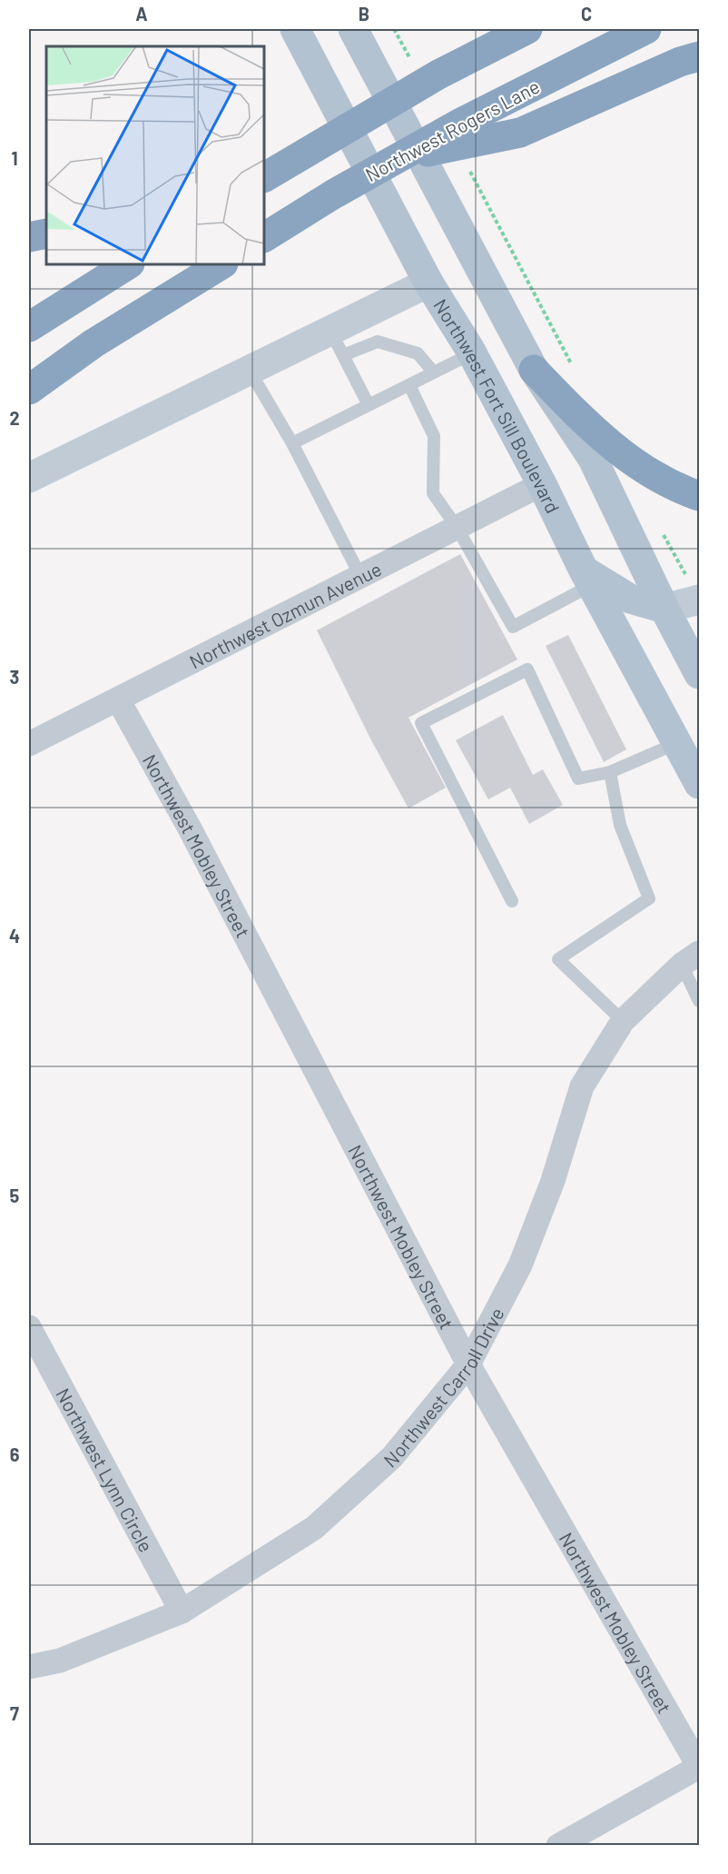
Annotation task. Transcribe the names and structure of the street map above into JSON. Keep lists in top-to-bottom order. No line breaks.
{"streets":{"highway":["Northwest Rogers Lane"],"main road":["Northwest Fort Sill Boulevard"],"street":["Northwest Ozmun Avenue","Northwest Mobley Street","Northwest Carroll Drive","Northwest Lynn Circle"]},"crossings":[["Northwest Fort Sill Boulevard","Northwest Ozmun Avenue"],["Northwest Ozmun Avenue","Northwest Mobley Street"],["Northwest Mobley Street","Northwest Carroll Drive"],["Northwest Carroll Drive","Northwest Lynn Circle"]],"grid":{"columns":["A","B","C"],"rows":["1","2","3","4","5","6","7"]}}
